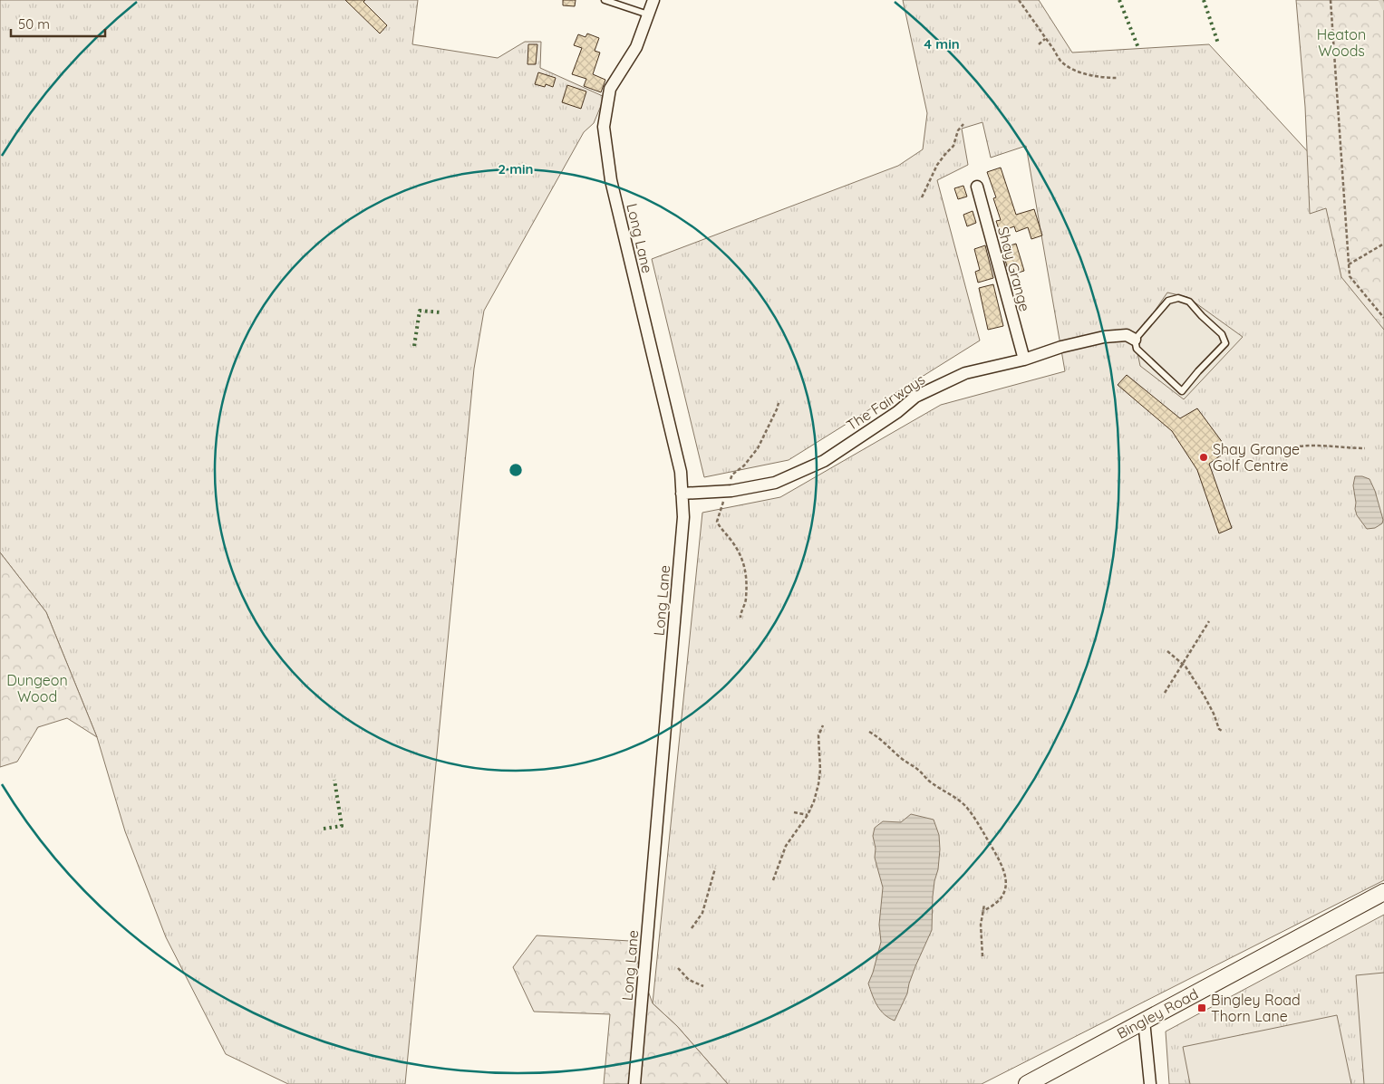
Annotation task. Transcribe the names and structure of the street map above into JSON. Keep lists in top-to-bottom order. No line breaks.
{"streets":{"main road":["Bingley Road"],"street":["Long Lane","Shay Grange","The Fairways"]},"crossings":[["Long Lane","The Fairways"],["Shay Grange","The Fairways"]],"parks":["Heaton Woods","Dungeon Wood"],"places":{"other":["Shay Grange Golf Centre"],"transit":["Bingley Road Thorn Lane"]},"scale_bar":"50 m","rings":["4 min","2 min"]}
